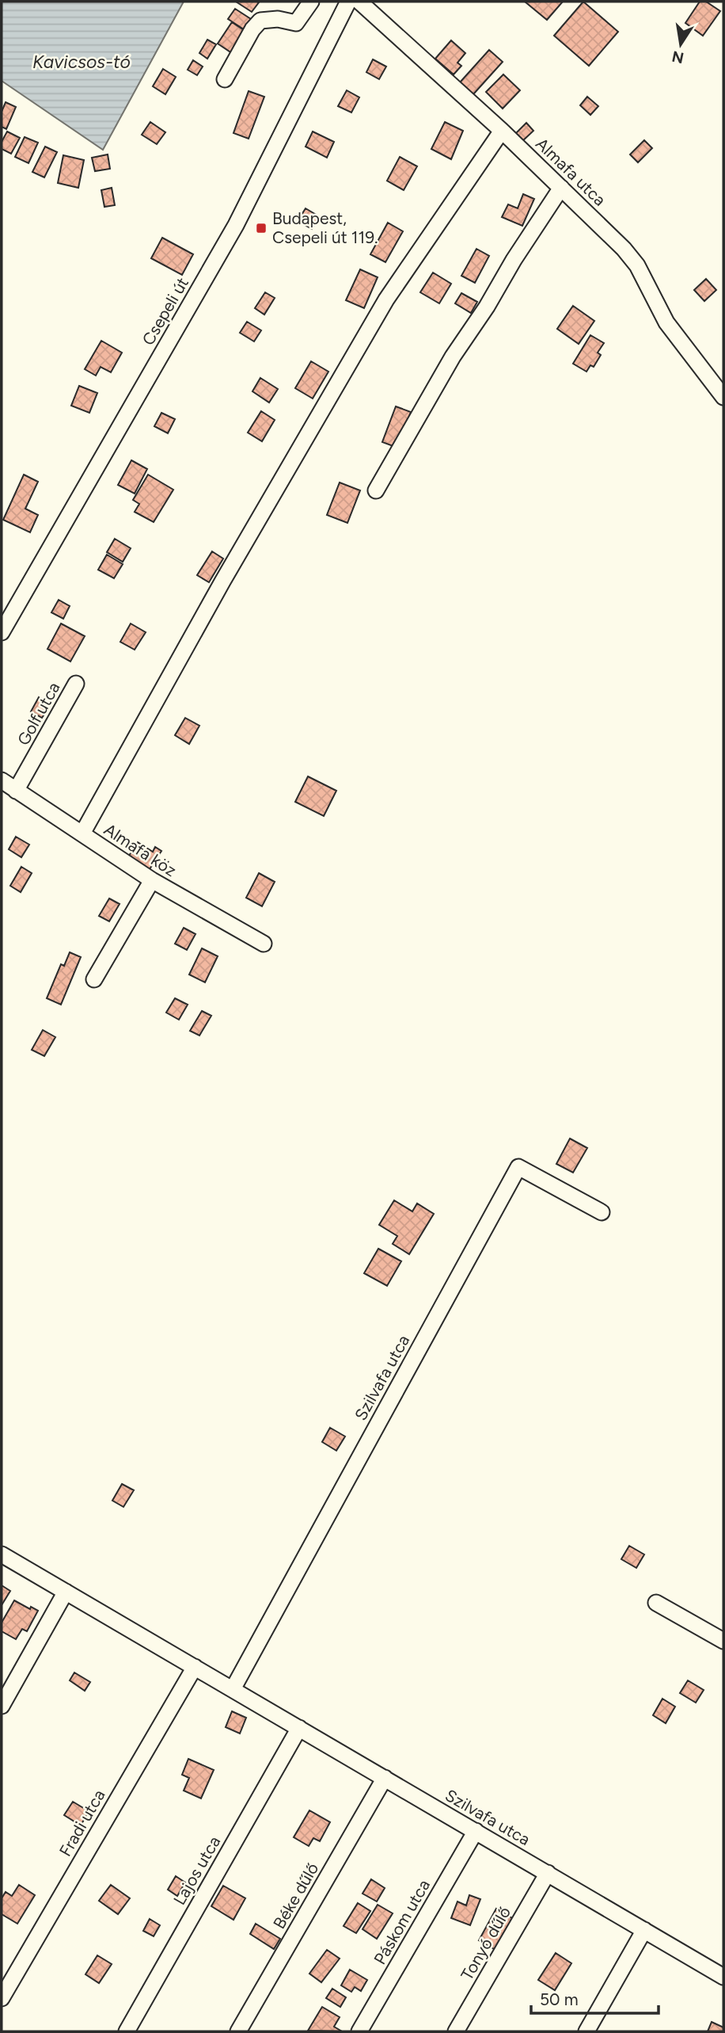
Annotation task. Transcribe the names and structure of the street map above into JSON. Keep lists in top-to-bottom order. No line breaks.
{"streets":{"street":["Almafa utca","Csepeli út","Golf utca","Almafa köz","Szilvafa utca","Fradi utca","Lajos utca","Béke dűlő","Páskom utca","Tonyó dűlő"]},"crossings":[["Golf utca","Almafa köz"],["Szilvafa utca","Fradi utca"],["Szilvafa utca","Lajos utca"],["Szilvafa utca","Béke dűlő"],["Szilvafa utca","Páskom utca"],["Szilvafa utca","Tonyó dűlő"]],"water":["Kavicsos-tó"],"places":{"transit":["Budapest, Csepeli út 119."]},"scale_bar":"50 m","north":"bottom"}
